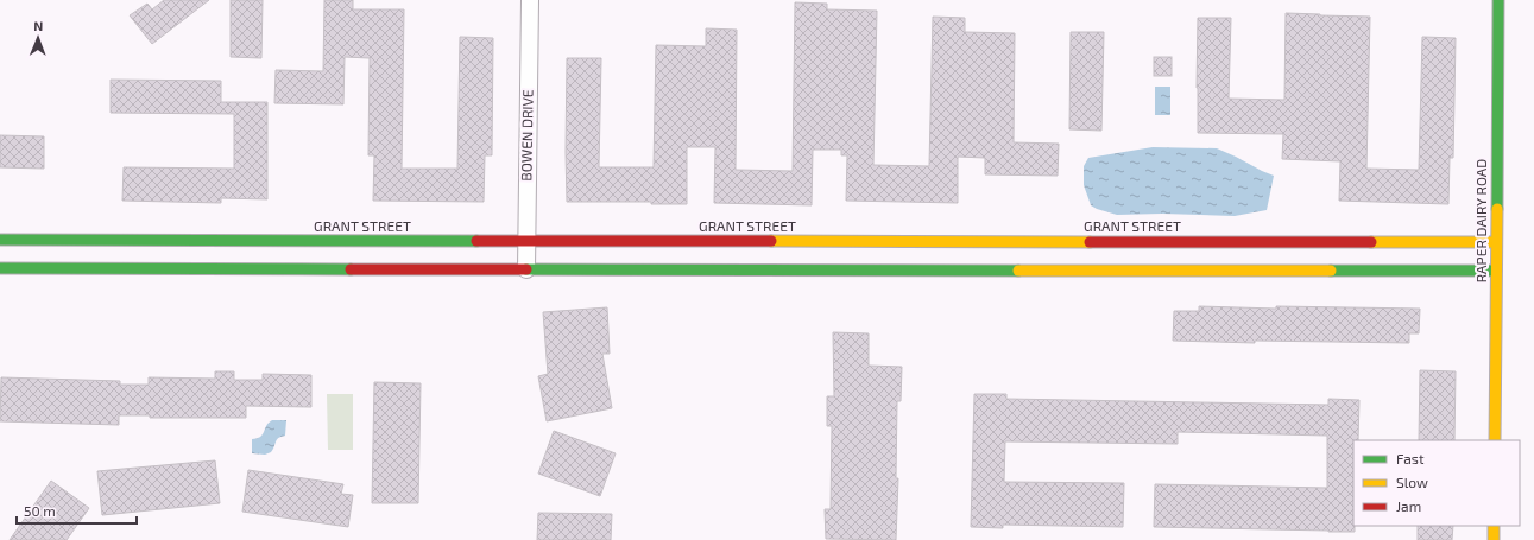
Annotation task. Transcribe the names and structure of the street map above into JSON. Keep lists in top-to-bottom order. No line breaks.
{"streets":{"street":["BOWEN DRIVE","RAPER DAIRY ROAD","GRANT STREET"]},"crossings":[["BOWEN DRIVE","GRANT STREET"],["RAPER DAIRY ROAD","GRANT STREET"]],"legend":["Fast","Slow","Jam"],"scale_bar":"50 m","north":"top"}
